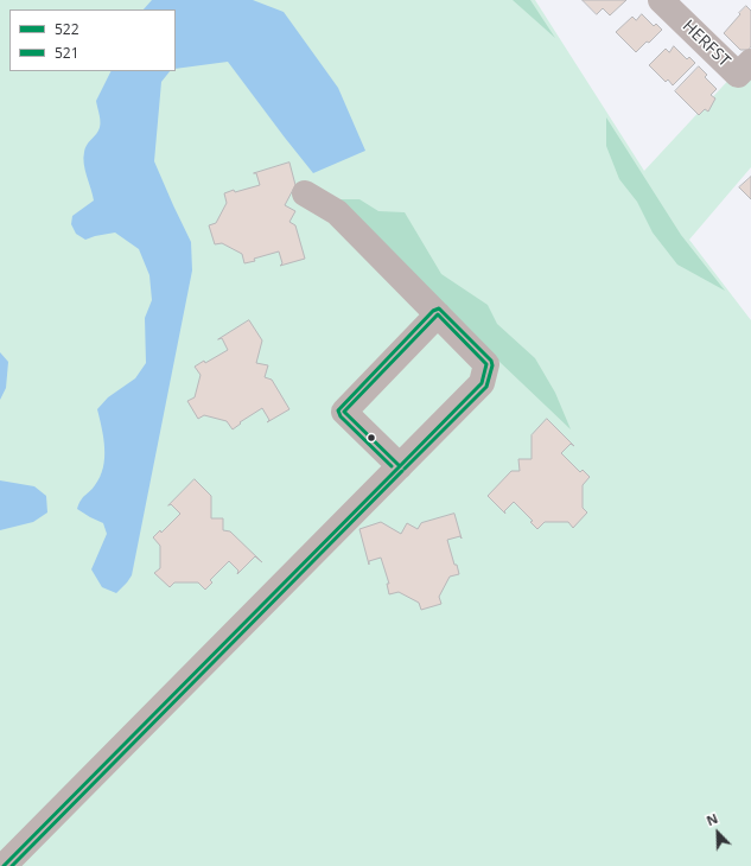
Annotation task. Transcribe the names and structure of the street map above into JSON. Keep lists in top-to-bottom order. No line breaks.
{"streets":{"street":["HERFST"]},"lines":["transit line 521","transit line 522"],"legend":["522","521"],"north":"top left"}
